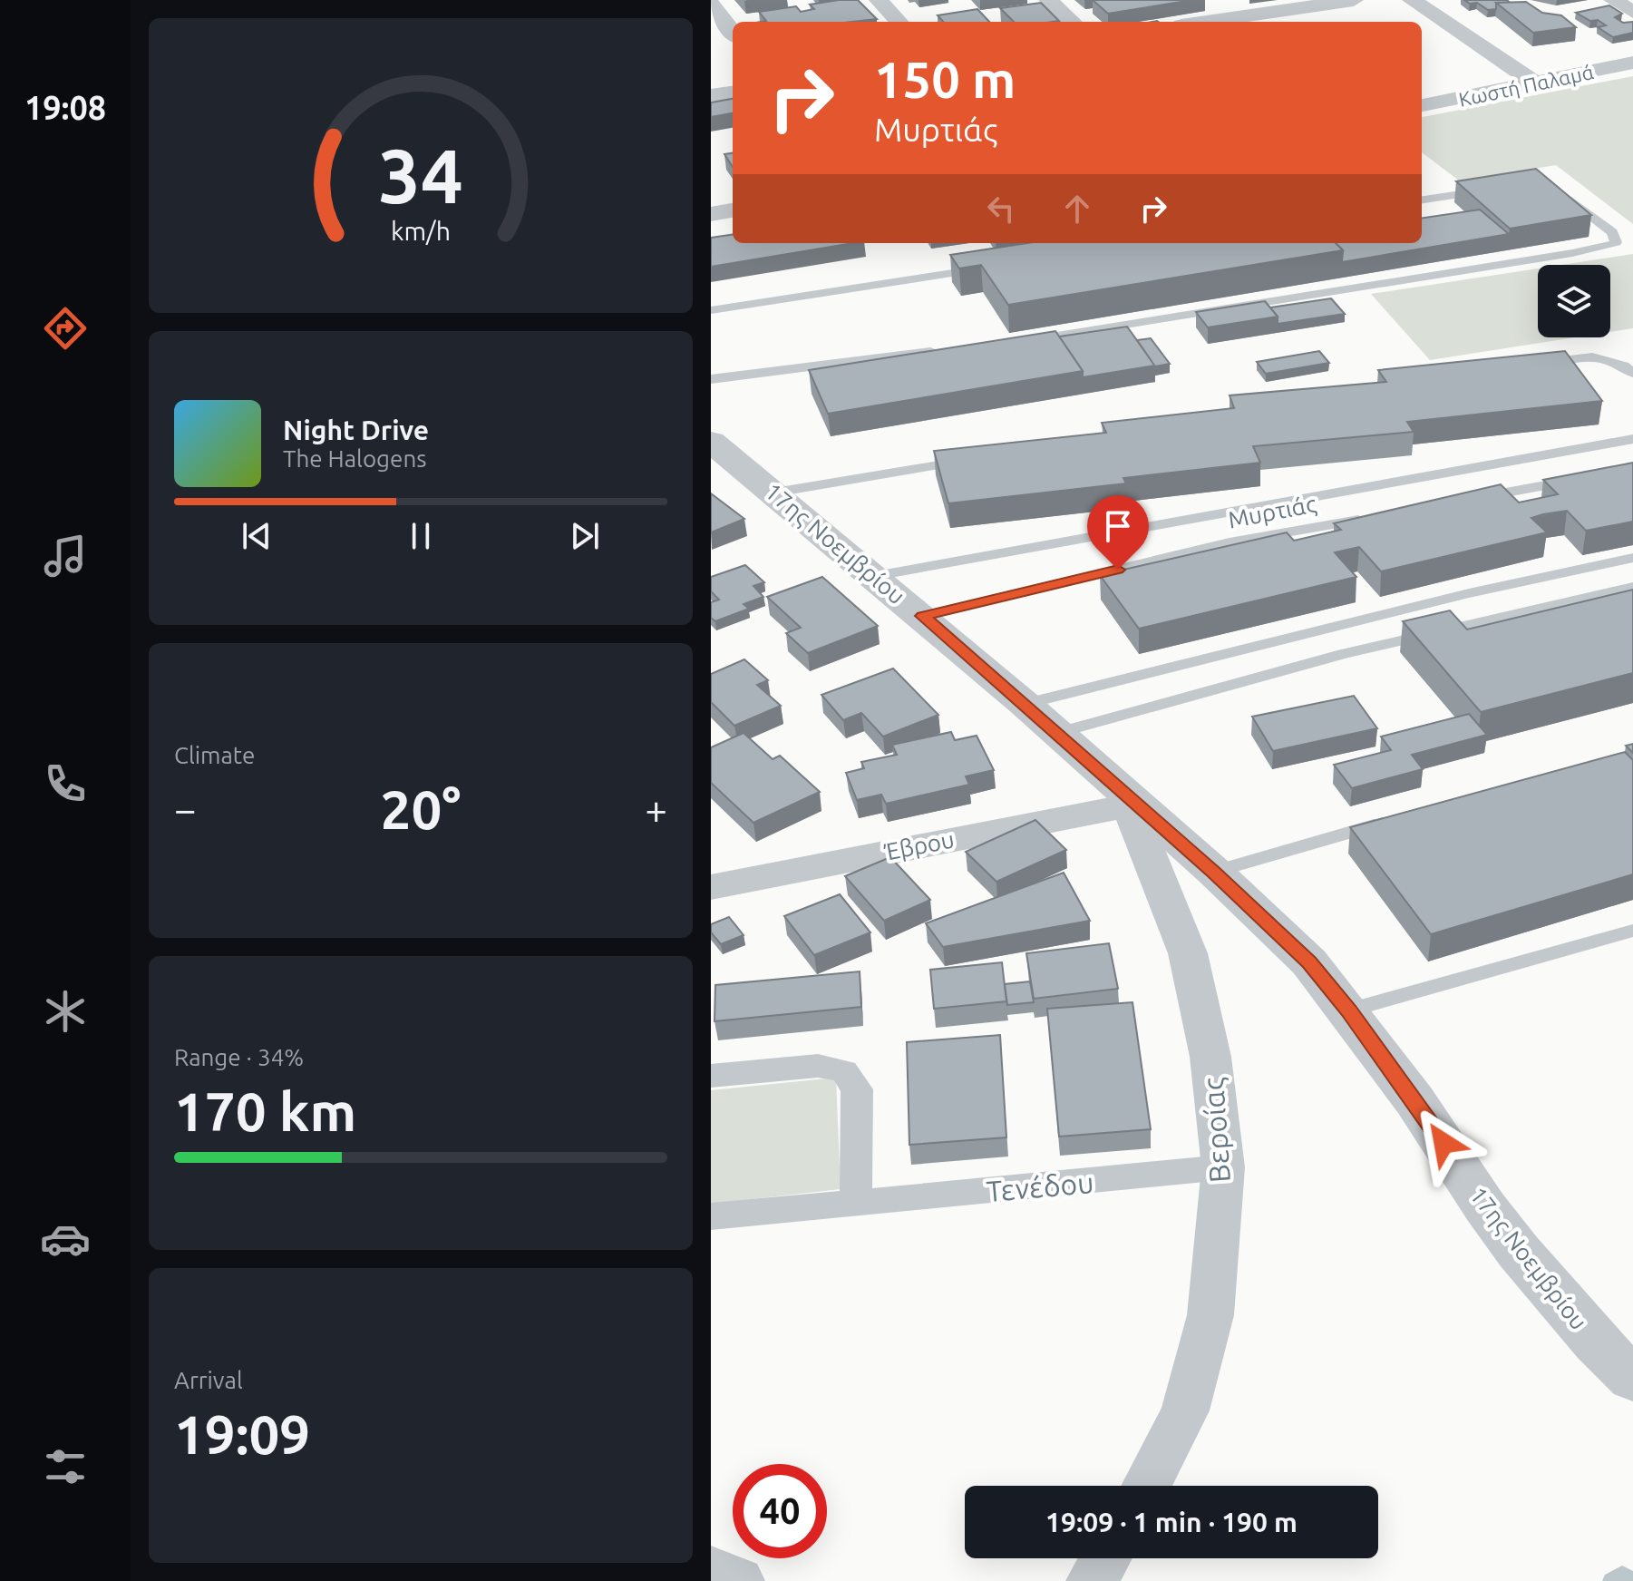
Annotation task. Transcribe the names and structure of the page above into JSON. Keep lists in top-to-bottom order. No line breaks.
{"streets":{"street":["Κωστή Παλαμά","17ης Νοεμβρίου","Έβρου","Βεροίας","Τενέδου"],"lane":["Μυρτιάς"]},"crossings":[["Μυρτιάς","17ης Νοεμβρίου"],["Έβρου","Βεροίας"],["Βεροίας","Τενέδου"]],"page":{"tabs":"19:08","turn":["150 m","Μυρτιάς"],"song":["Night Drive","The Halogens"],"tile":["Climate",["Range · 34%","170 km"],["Arrival","19:09"]],"heat":["−","20°","+"],"limit":"40","trip":"19:09 · 1 min · 190 m","gauge":["34","km/h"]}}
